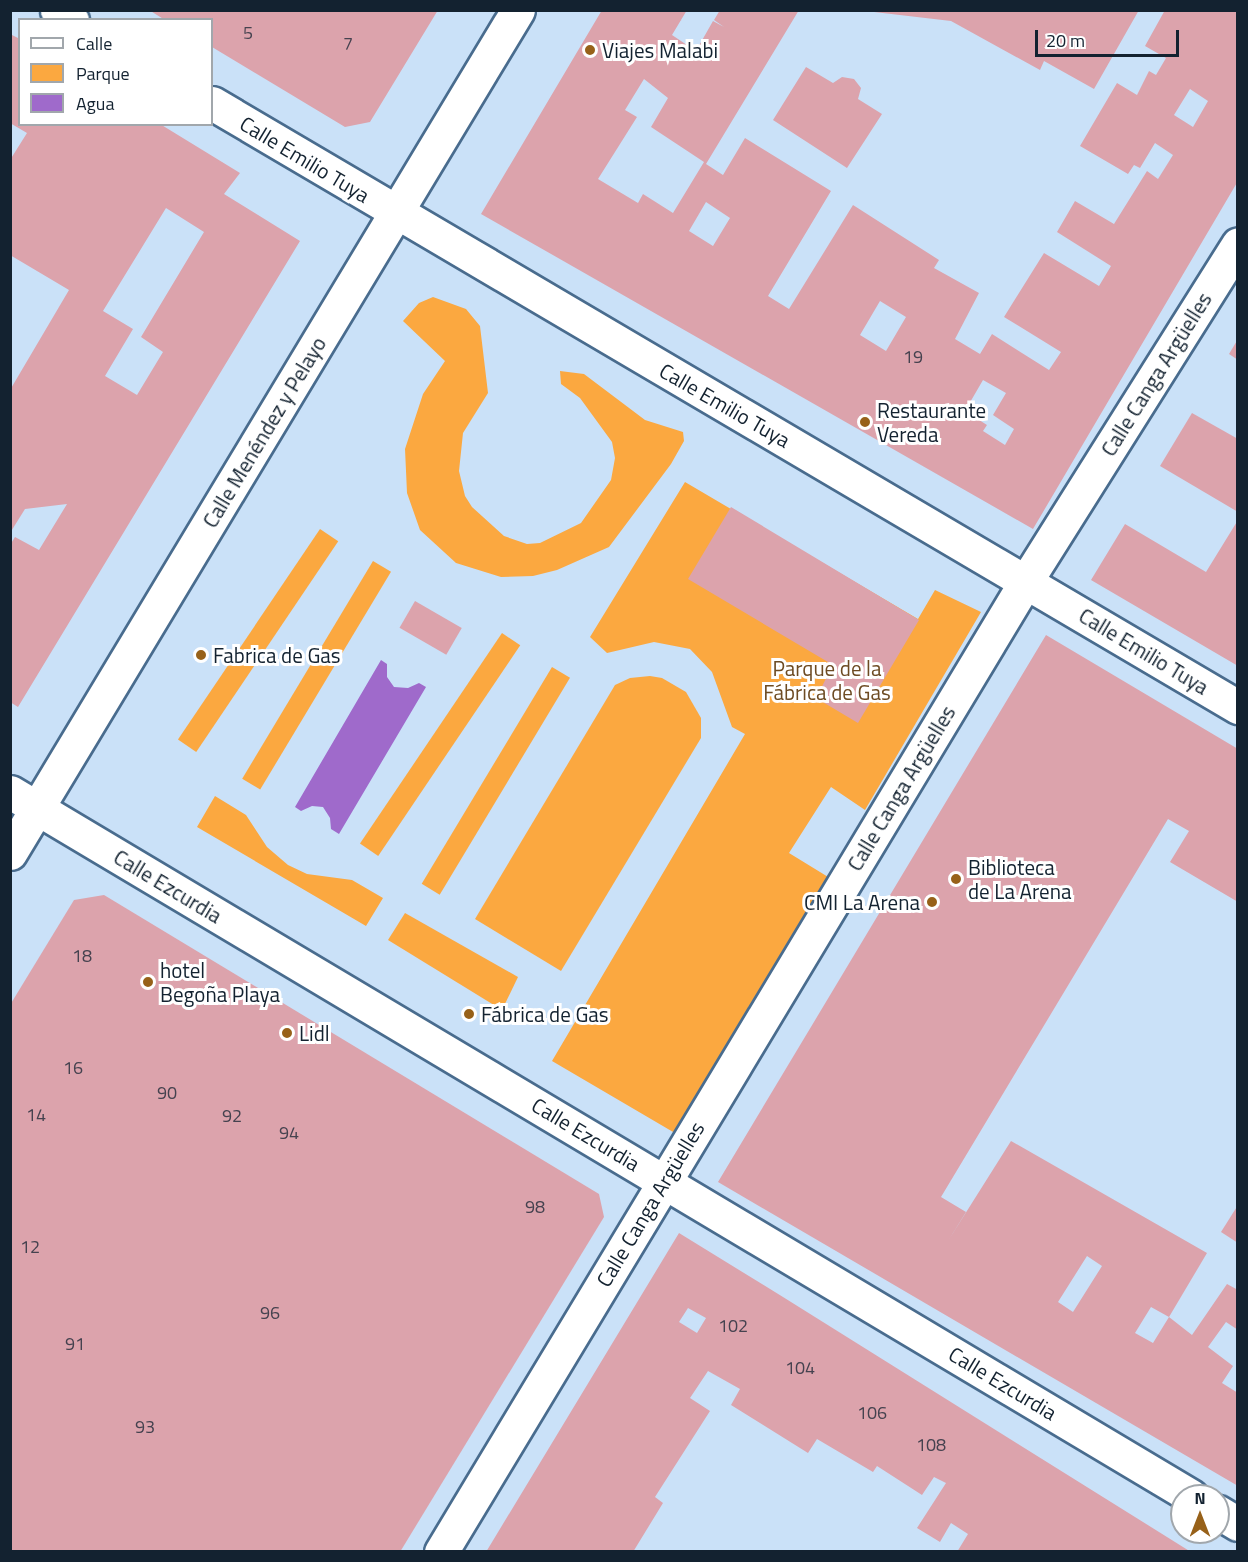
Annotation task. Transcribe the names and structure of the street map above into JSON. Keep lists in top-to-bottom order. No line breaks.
{"streets":{"street":["Calle Emilio Tuya","Calle Canga Argüelles","Calle Menéndez y Pelayo","Calle Ezcurdia"]},"crossings":[["Calle Emilio Tuya","Calle Canga Argüelles"],["Calle Emilio Tuya","Calle Menéndez y Pelayo"],["Calle Canga Argüelles","Calle Ezcurdia"],["Calle Menéndez y Pelayo","Calle Ezcurdia"]],"parks":["Parque de la Fábrica de Gas"],"places":["Viajes Malabi","Restaurante Vereda","Fabrica de Gas","Biblioteca de La Arena","CMI La Arena","hotel Begoña Playa","Fábrica de Gas","Lidl"],"house_numbers":["5","7","19","18","16","90","14","92","94","98","12","96","102","91","104","106","93","108"],"legend":["Calle","Parque","Agua"],"scale_bar":"20 m","north":"top"}
